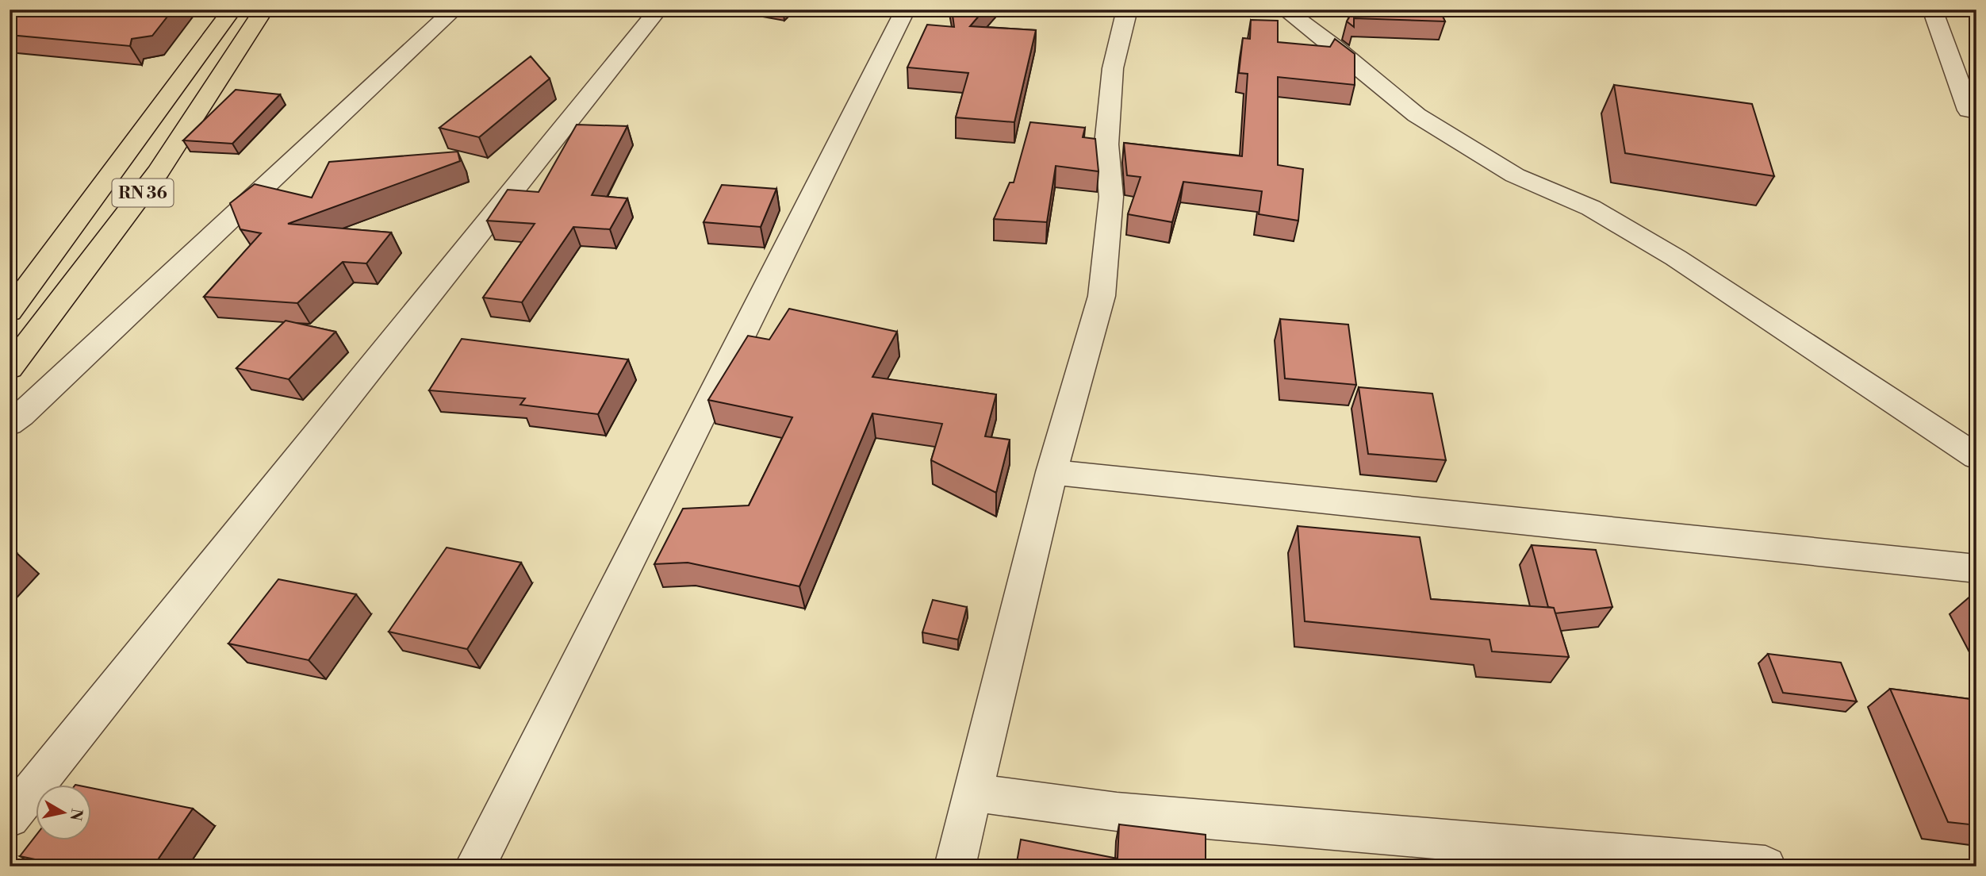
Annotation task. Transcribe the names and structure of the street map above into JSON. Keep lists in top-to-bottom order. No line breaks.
{"streets":{"main road":["RN 36"]},"north":"right"}
